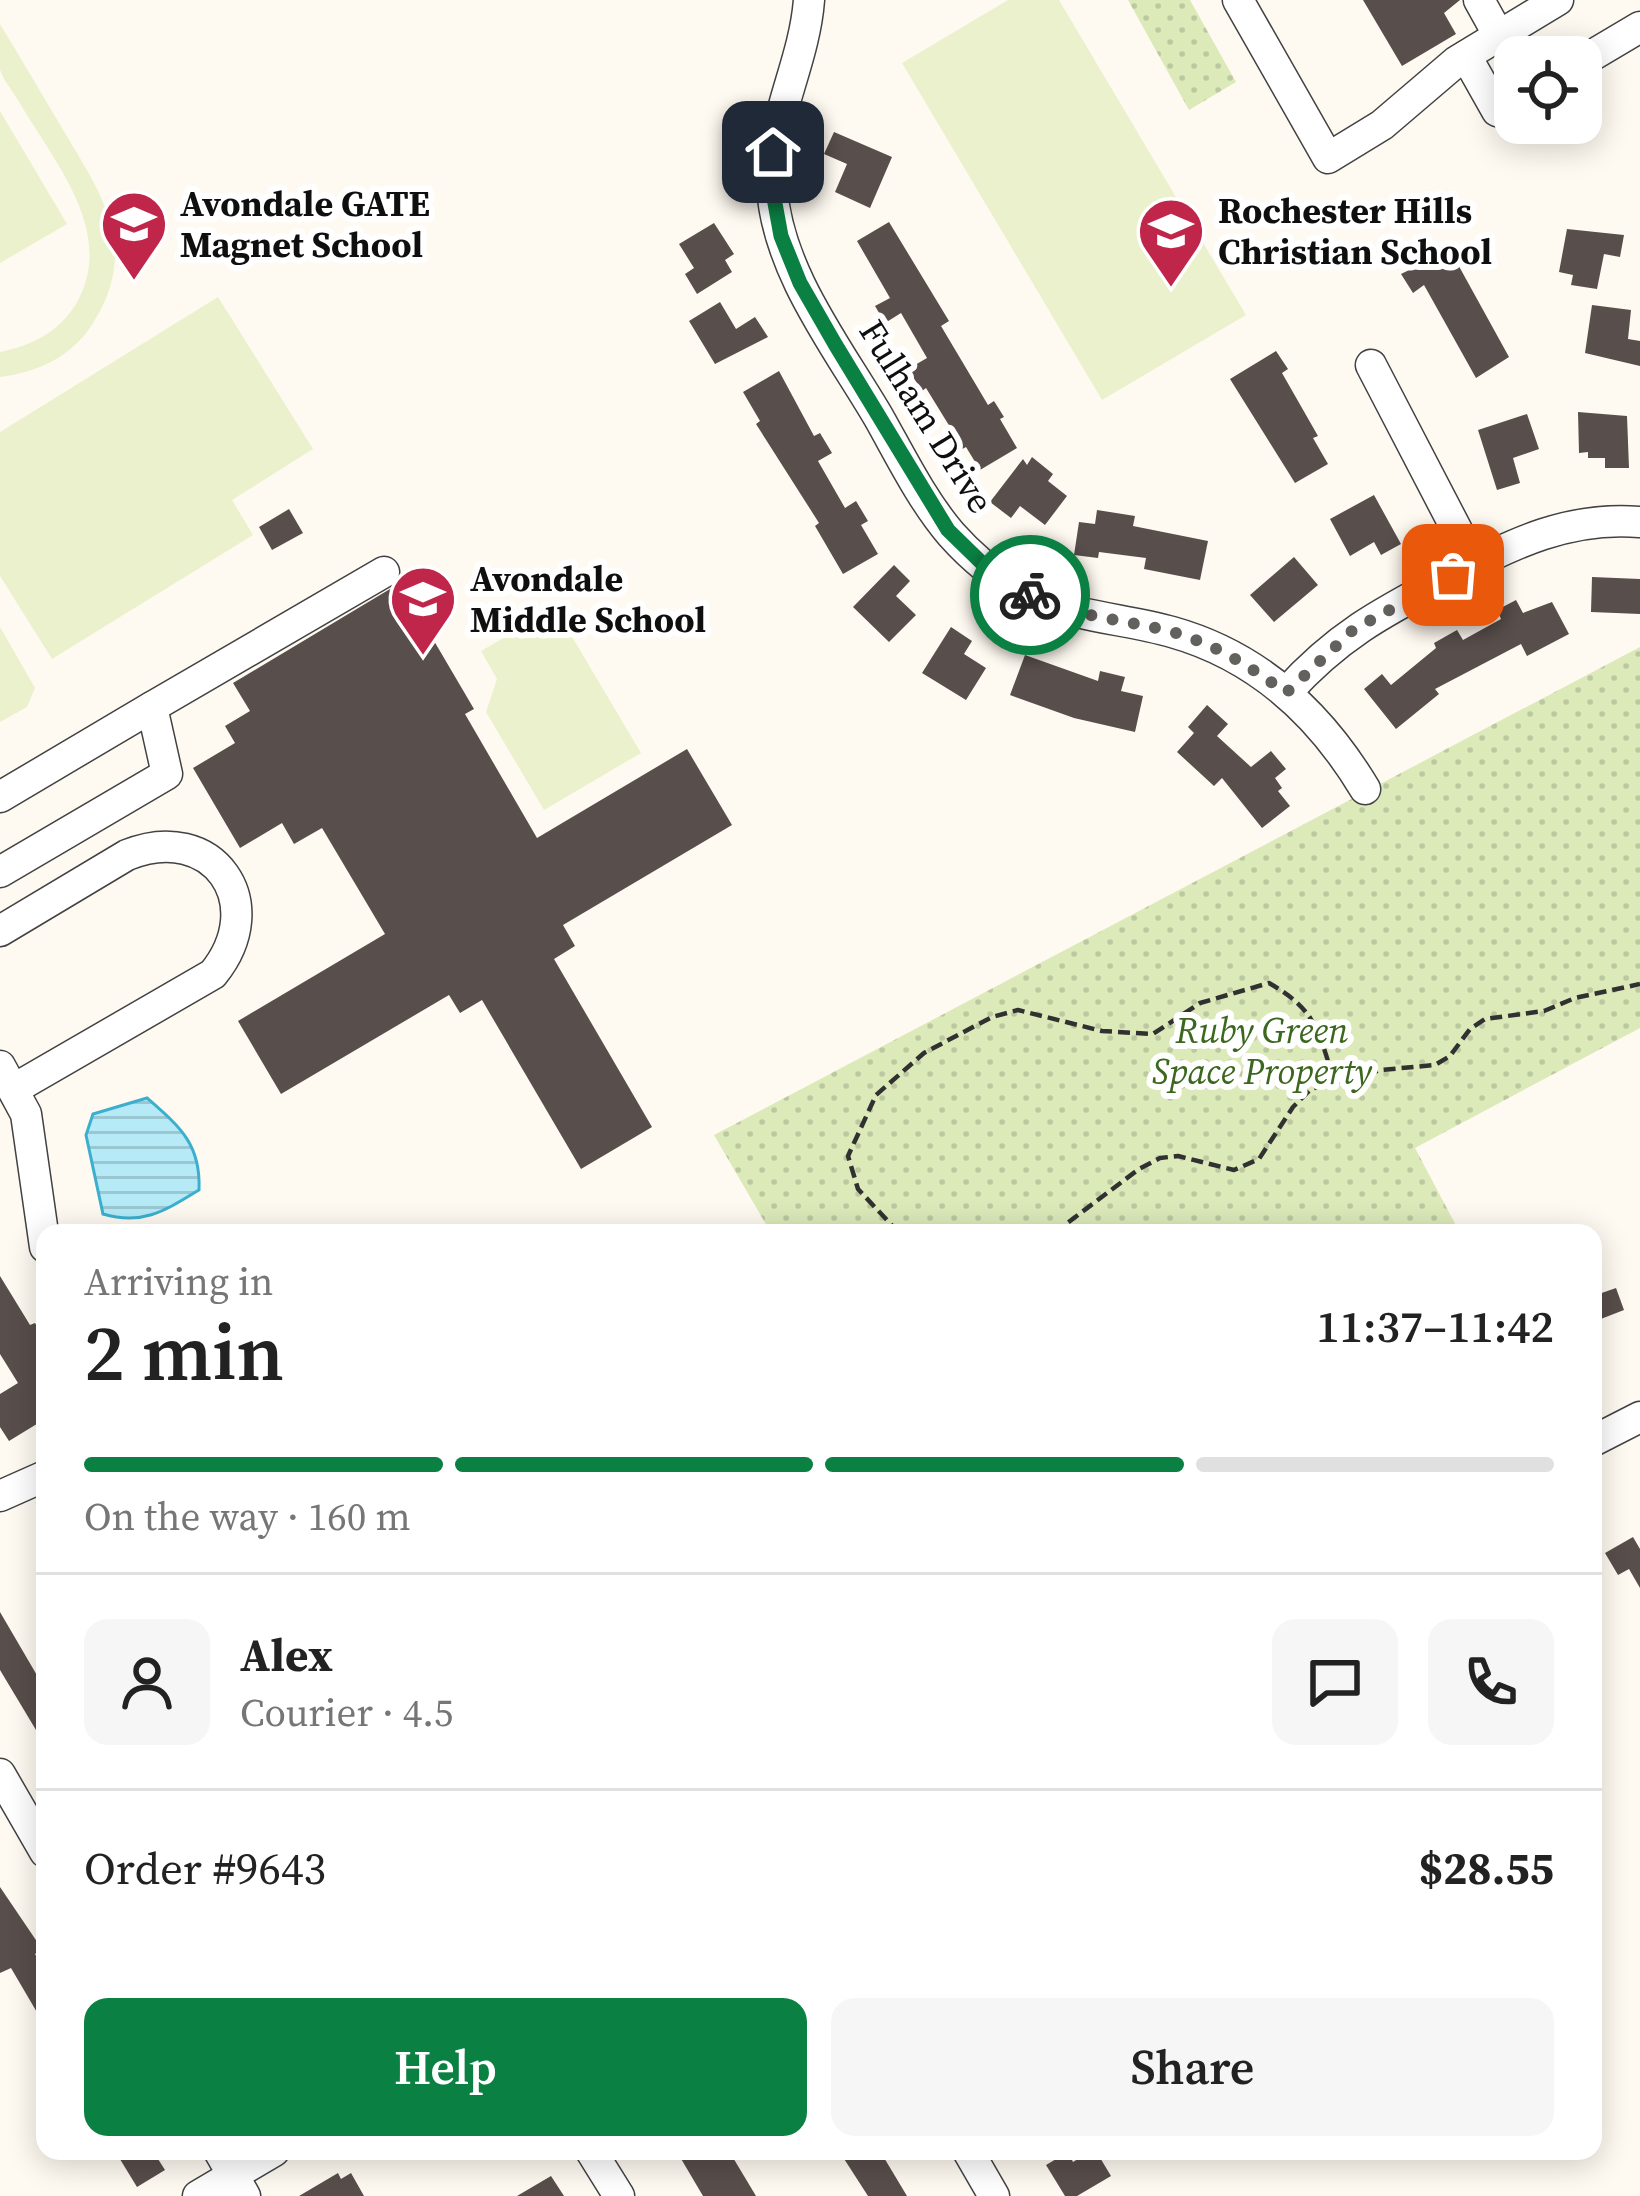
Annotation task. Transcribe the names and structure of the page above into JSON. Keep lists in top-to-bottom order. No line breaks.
{"streets":{"street":["Fulham Drive"]},"parks":["Ruby Green Space Property"],"places":{"school or university":["Avondale GATE Magnet School","Rochester Hills Christian School","Avondale Middle School"]},"page":{"heading":["2 min","Arriving in","11:37–11:42"],"panel":["Alex","Courier · 4.5","Order #9643","$28.55"],"bar":"On the way · 160 m","buttons":["Help","Share"]}}
